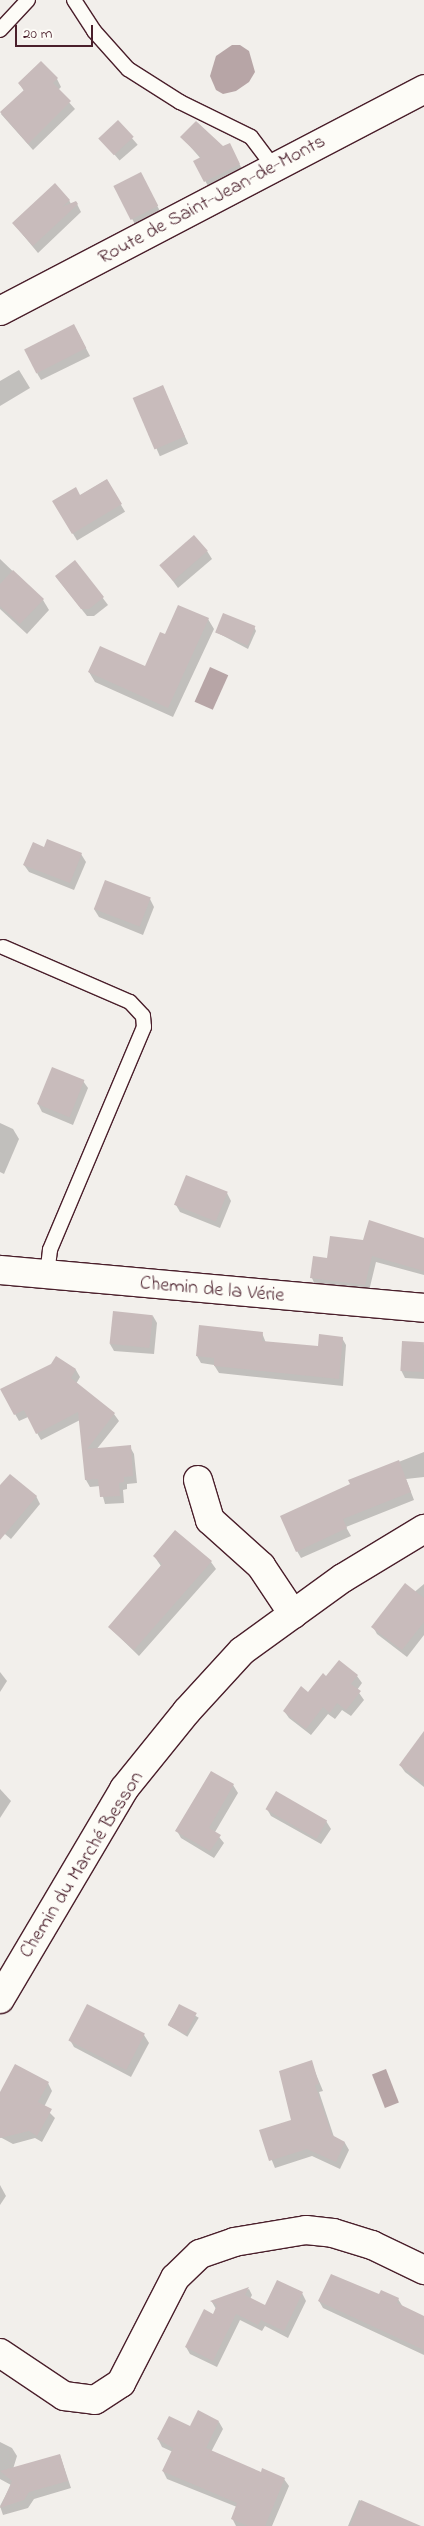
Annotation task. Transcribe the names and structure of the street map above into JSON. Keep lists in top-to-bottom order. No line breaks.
{"streets":{"street":["Route de Saint-Jean-de-Monts","Chemin de la Vérie","Chemin du Marché Besson"]},"scale_bar":"20 m"}
